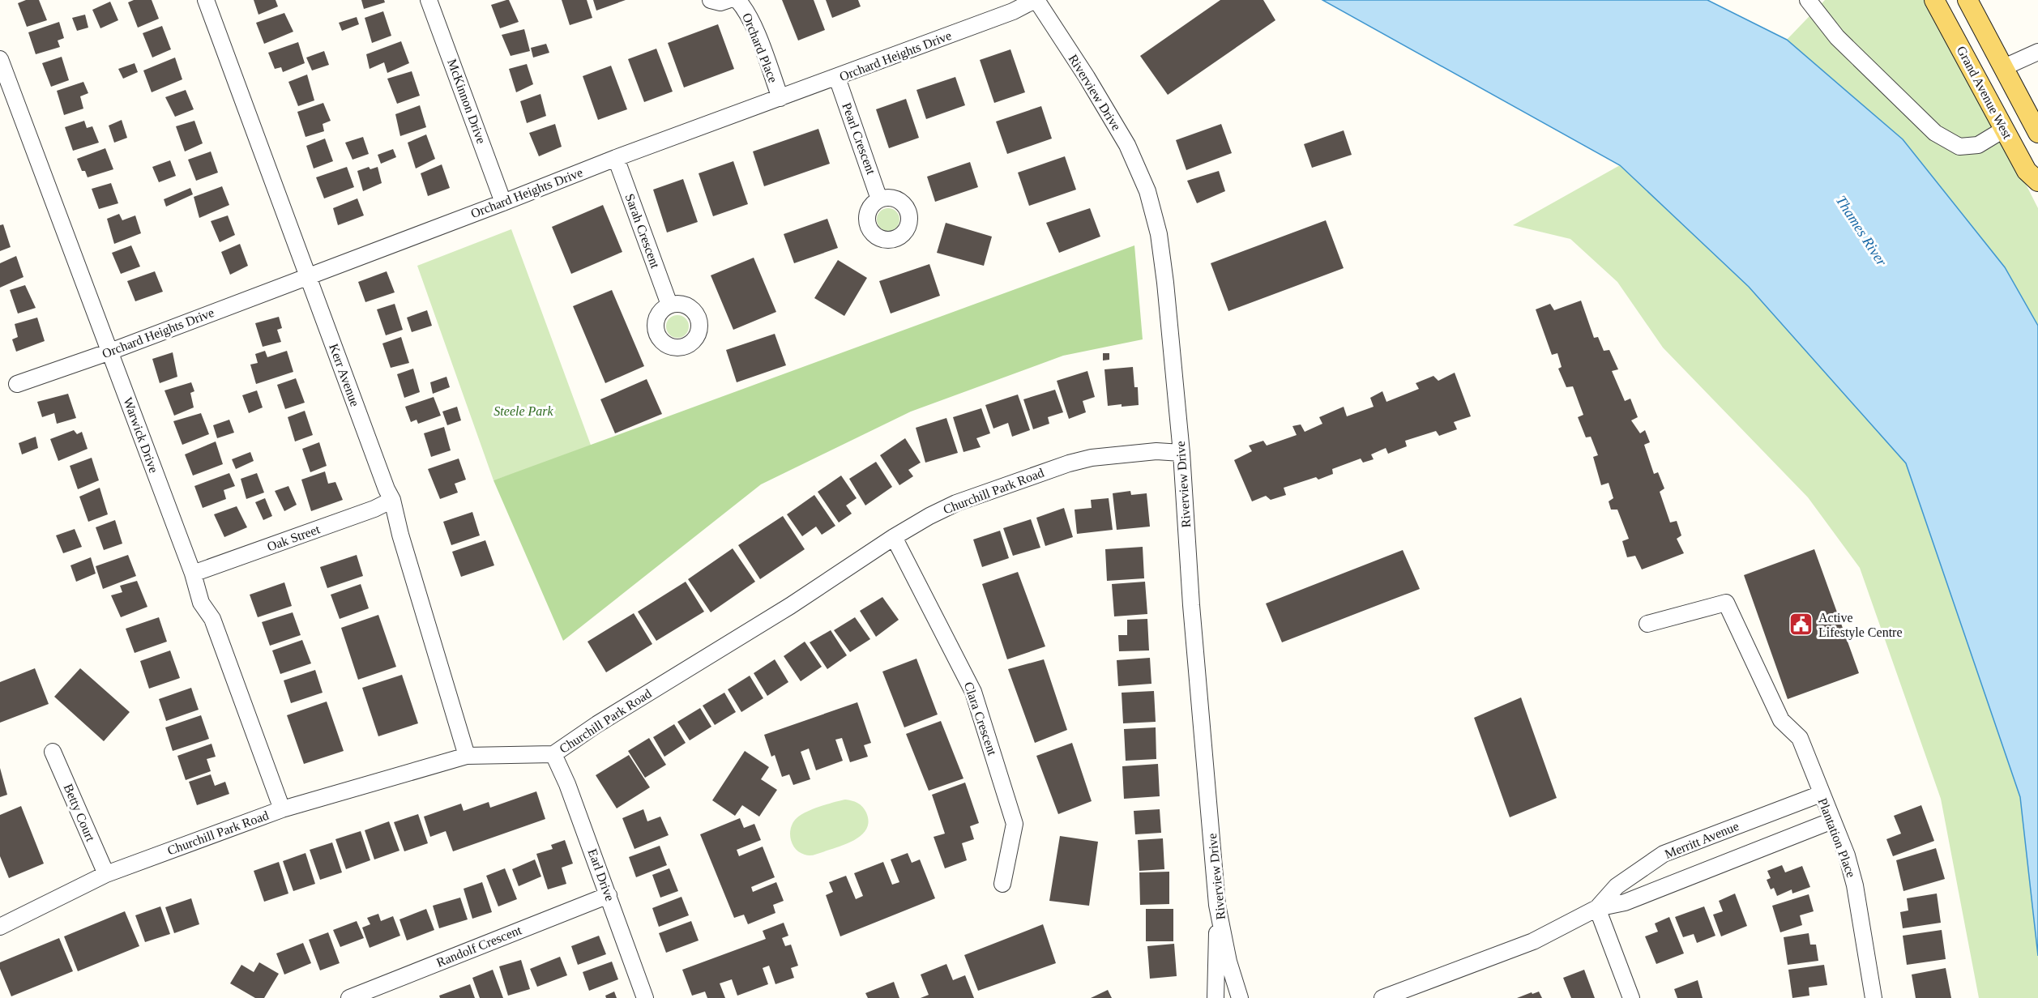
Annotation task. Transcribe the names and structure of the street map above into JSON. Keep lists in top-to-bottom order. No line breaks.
{"streets":{"main road":["Grand Avenue West"],"street":["Orchard Place","Orchard Heights Drive","Riverview Drive","McKinnon Drive","Pearl Crescent","Sarah Crescent","Kerr Avenue","Warwick Drive","Churchill Park Road","Oak Street","Clara Crescent","Betty Court","Plantation Place","Merritt Avenue","Earl Drive","Randolf Crescent"]},"crossings":[["Orchard Place","Orchard Heights Drive"],["Orchard Heights Drive","Riverview Drive"],["Orchard Heights Drive","McKinnon Drive"],["Orchard Heights Drive","Pearl Crescent"],["Orchard Heights Drive","Sarah Crescent"],["Orchard Heights Drive","Kerr Avenue"],["Orchard Heights Drive","Warwick Drive"],["Riverview Drive","Churchill Park Road"],["Kerr Avenue","Churchill Park Road"],["Kerr Avenue","Oak Street"],["Warwick Drive","Churchill Park Road"],["Warwick Drive","Oak Street"],["Churchill Park Road","Clara Crescent"],["Churchill Park Road","Betty Court"],["Churchill Park Road","Earl Drive"],["Plantation Place","Merritt Avenue"],["Earl Drive","Randolf Crescent"]],"water":["Thames River"],"parks":["Steele Park"],"places":{"public building":["Active Lifestyle Centre"]}}
